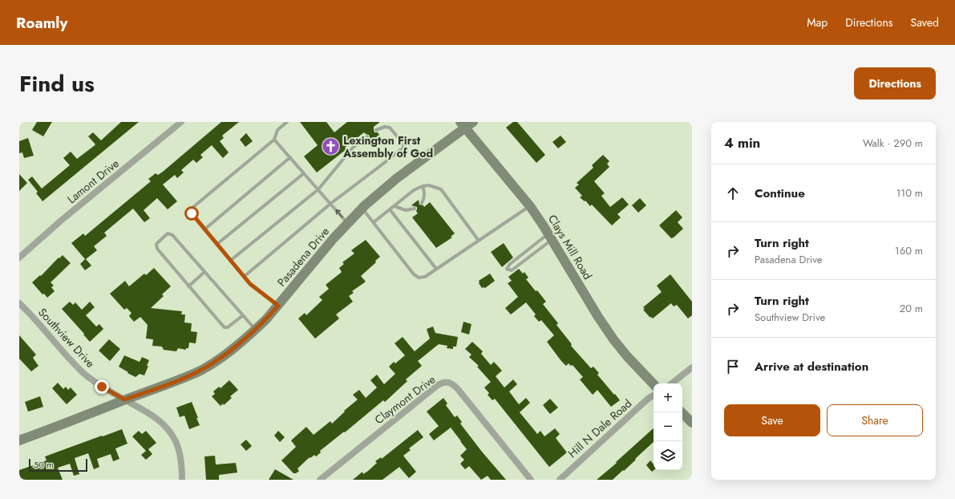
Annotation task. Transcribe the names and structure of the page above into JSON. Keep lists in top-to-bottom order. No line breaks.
{"streets":{"street":["Lamont Drive","Clays Mill Road","Pasadena Drive","Southview Drive","Claymont Drive","Hill N Dale Road"]},"crossings":[["Clays Mill Road","Pasadena Drive"],["Pasadena Drive","Southview Drive"]],"places":{"church":["Lexington First Assembly of God"]},"scale_bar":"50 m","page":{"header":"Roamly","nav":["Map","Directions","Saved"],"title":"Find us","buttons":["Directions",["Save","Share"]],"heading":["4 min","Walk · 290 m"],"list":[["Continue","110 m"],["Turn right","Pasadena Drive","160 m"],["Turn right","Southview Drive","20 m"],"Arrive at destination"],"map_buttons":["+","−"],"scale":"50 m"}}
